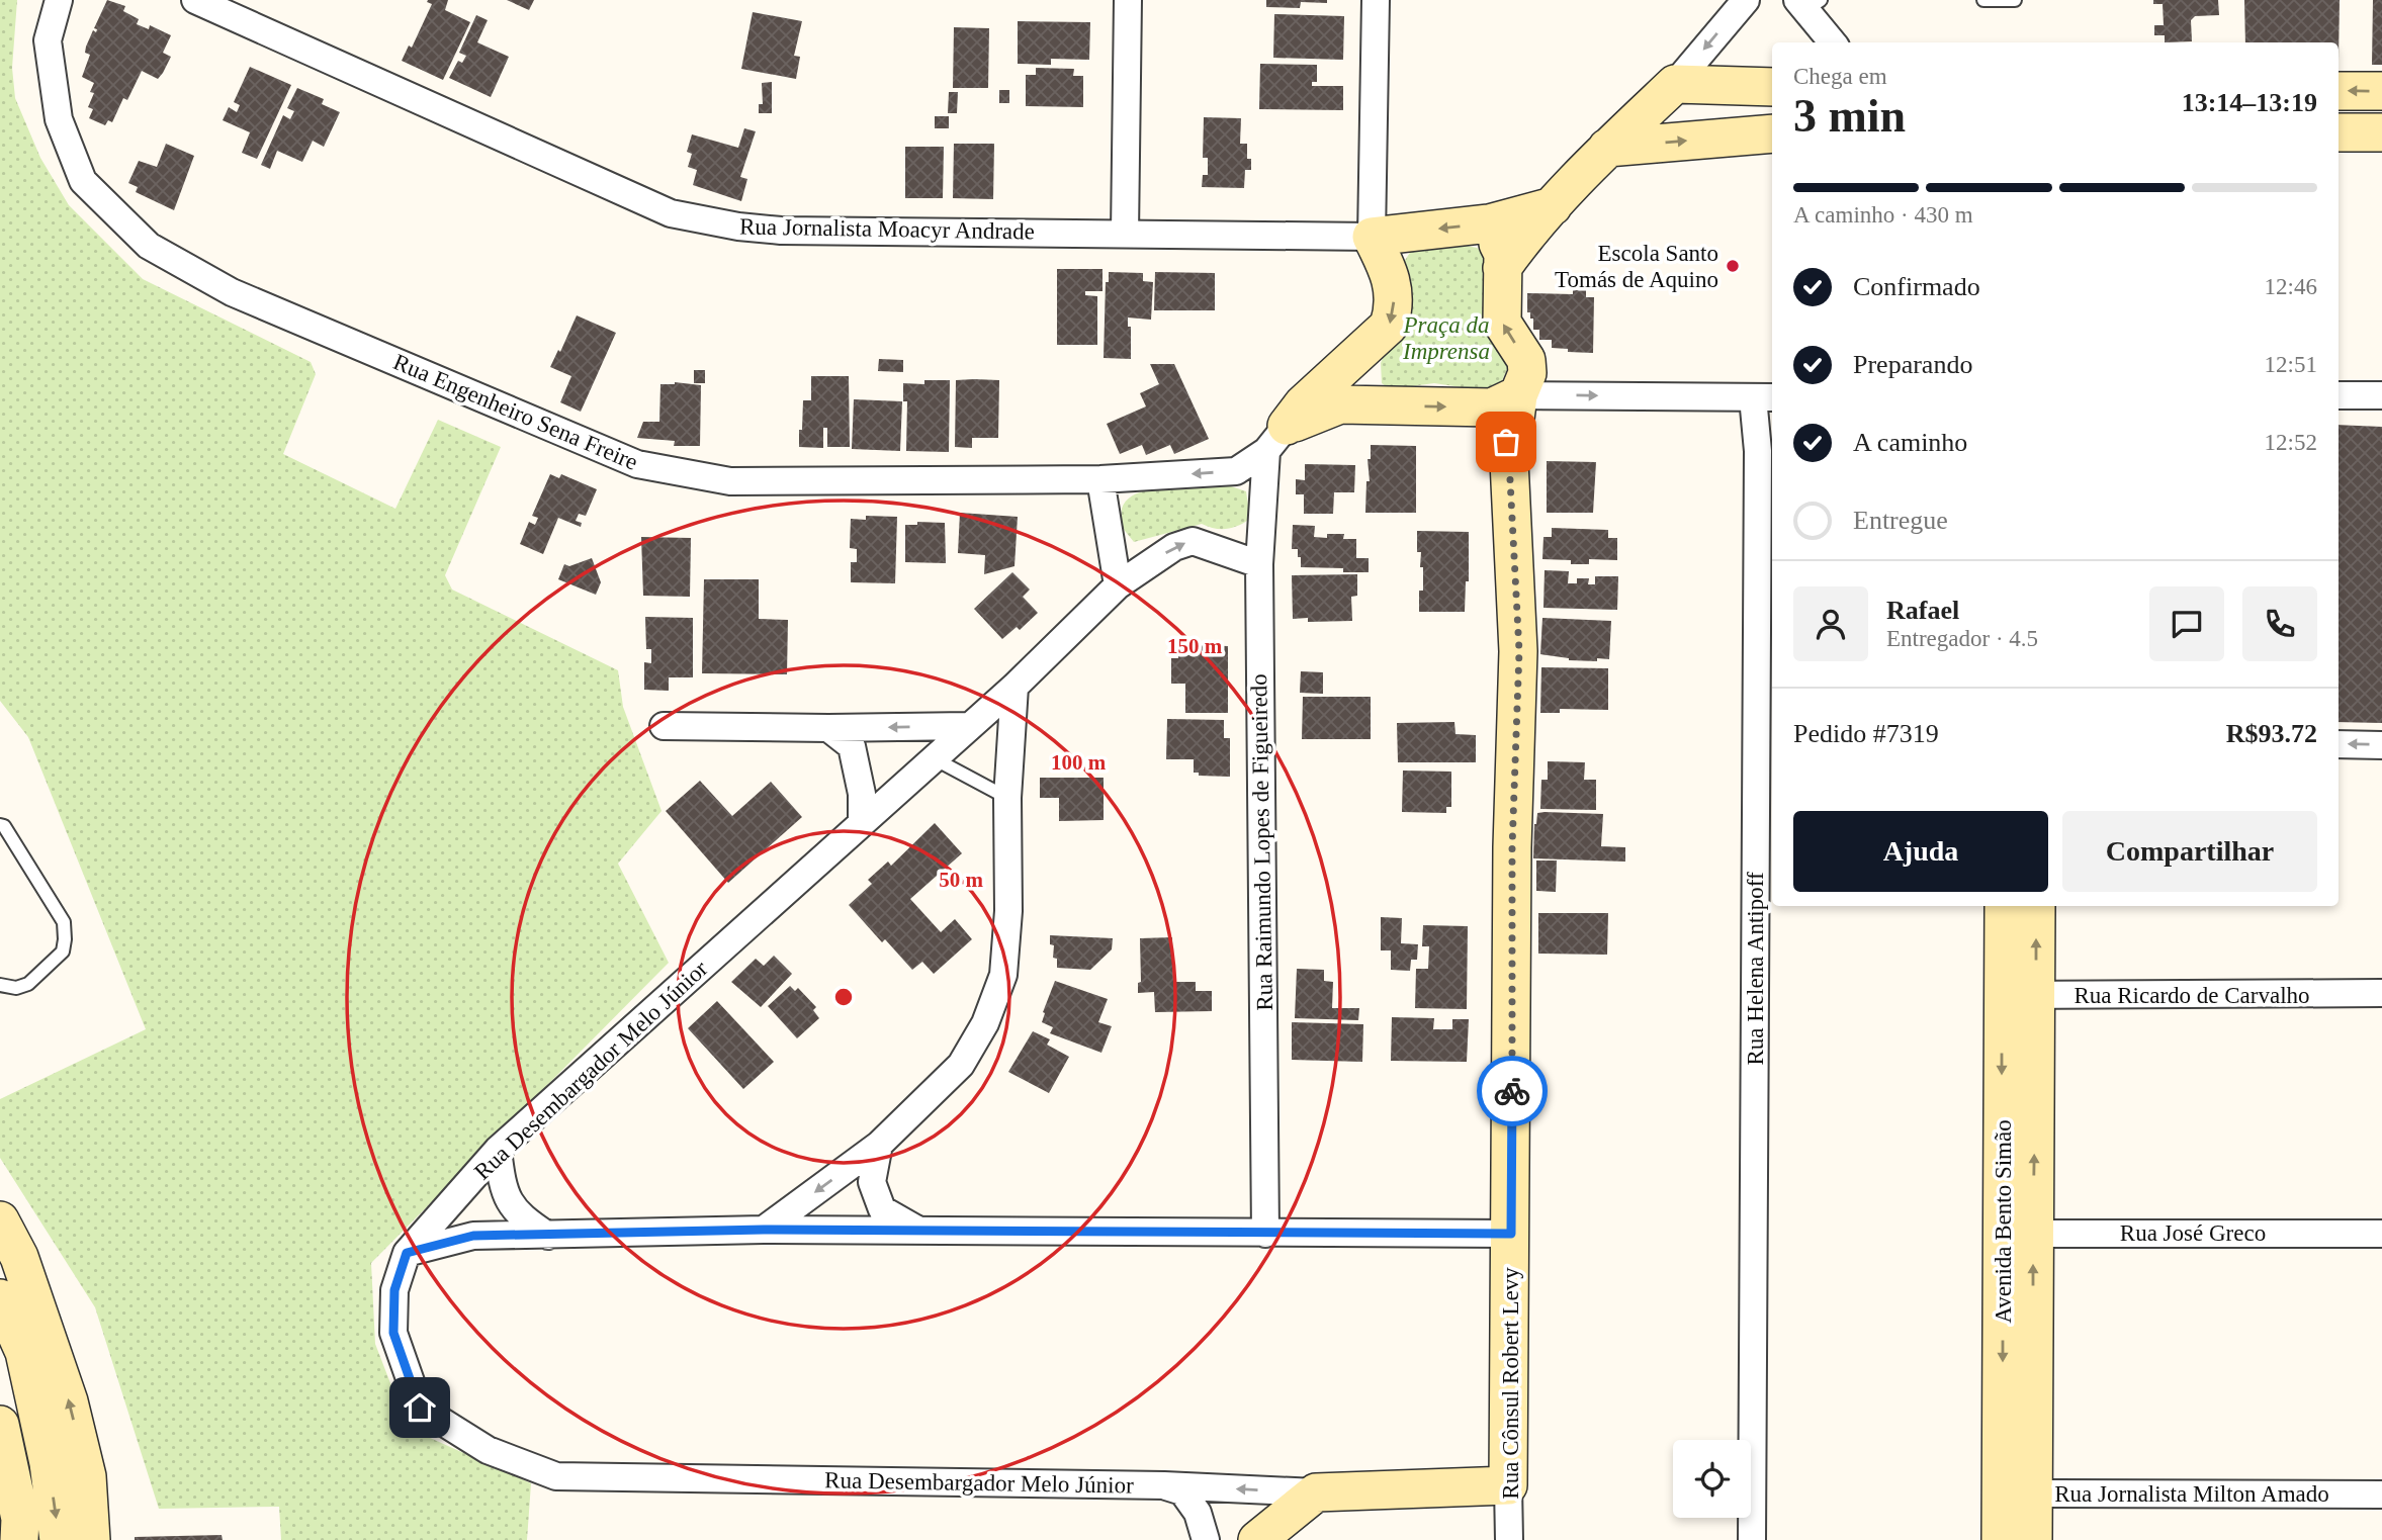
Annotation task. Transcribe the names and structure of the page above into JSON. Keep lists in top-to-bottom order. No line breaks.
{"streets":{"street":["Rua Jornalista Moacyr Andrade","Rua Engenheiro Sena Freire","Rua Raimundo Lopes de Figueiredo","Rua Helena Antipoff","Rua Ricardo de Carvalho","Rua Desembargador Melo Júnior","Avenida Bento Simão","Rua José Greco","Rua Cônsul Robert Levy","Rua Jornalista Milton Amado"]},"crossings":[["Rua Engenheiro Sena Freire","Rua Raimundo Lopes de Figueiredo"],["Rua Raimundo Lopes de Figueiredo","Rua Desembargador Melo Júnior"],["Rua Ricardo de Carvalho","Avenida Bento Simão"],["Rua Desembargador Melo Júnior","Rua Cônsul Robert Levy"],["Avenida Bento Simão","Rua José Greco"],["Avenida Bento Simão","Rua Jornalista Milton Amado"]],"parks":["Praça da Imprensa"],"places":["Escola Santo Tomás de Aquino"],"page":{"heading":["3 min","Chega em","13:14–13:19"],"panel":["Rafael","Entregador · 4.5","Pedido #7319","R$93.72"],"bar":"A caminho · 430 m","list":[["Confirmado","12:46"],["Preparando","12:51"],["A caminho","12:52"],"Entregue"],"buttons":["Ajuda","Compartilhar"]},"rings":["150 m","100 m","50 m"]}
